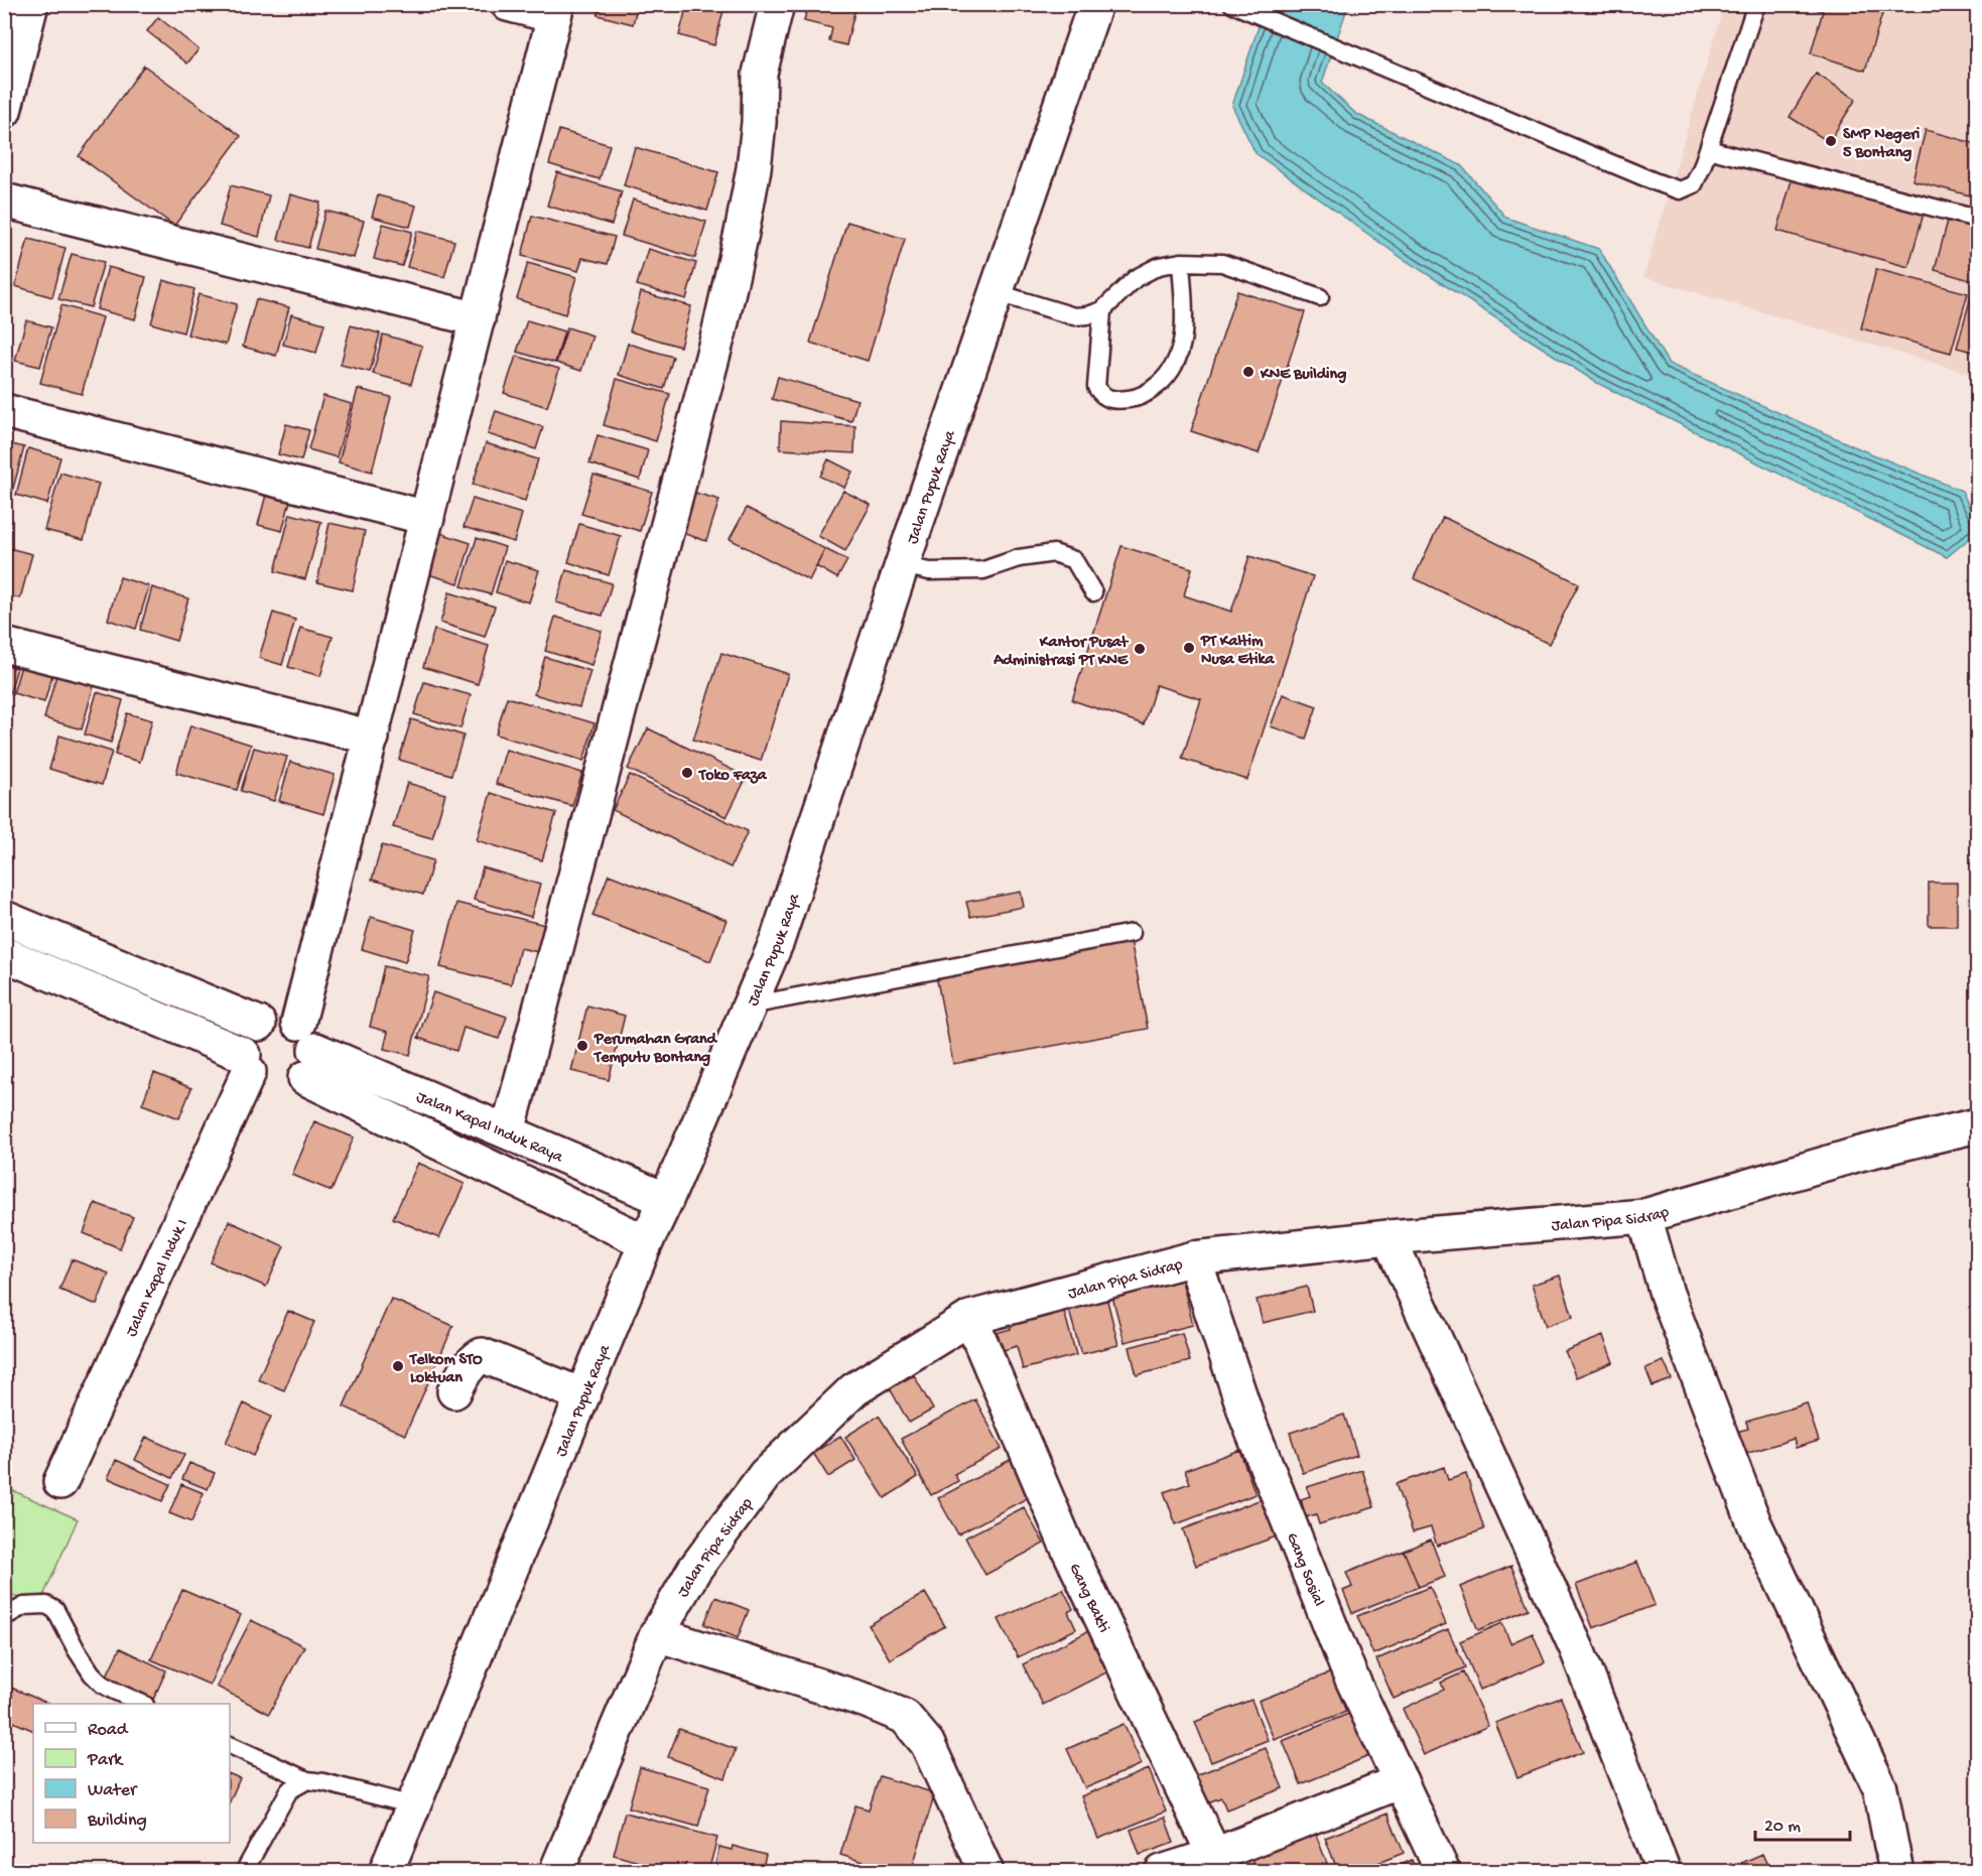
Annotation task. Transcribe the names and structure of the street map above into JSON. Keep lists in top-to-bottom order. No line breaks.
{"streets":{"street":["Jalan Pupuk Raya","Jalan Kapal Induk Raya","Jalan Pipa Sidrap","Jalan Kapal Induk I","Gang Sosial","Gang Bakti"]},"crossings":[["Jalan Pupuk Raya","Jalan Kapal Induk Raya"],["Jalan Kapal Induk Raya","Jalan Kapal Induk I"],["Jalan Pipa Sidrap","Gang Sosial"],["Jalan Pipa Sidrap","Gang Bakti"]],"places":["SMP Negeri 5 Bontang","KNE Building","PT Kaltim Nusa Etika","Kantor Pusat Administrasi PT KNE","Toko Faza","Perumahan Grand Temputu Bontang","Telkom STO Loktuan"],"legend":["Road","Park","Water","Building"],"scale_bar":"20 m"}
